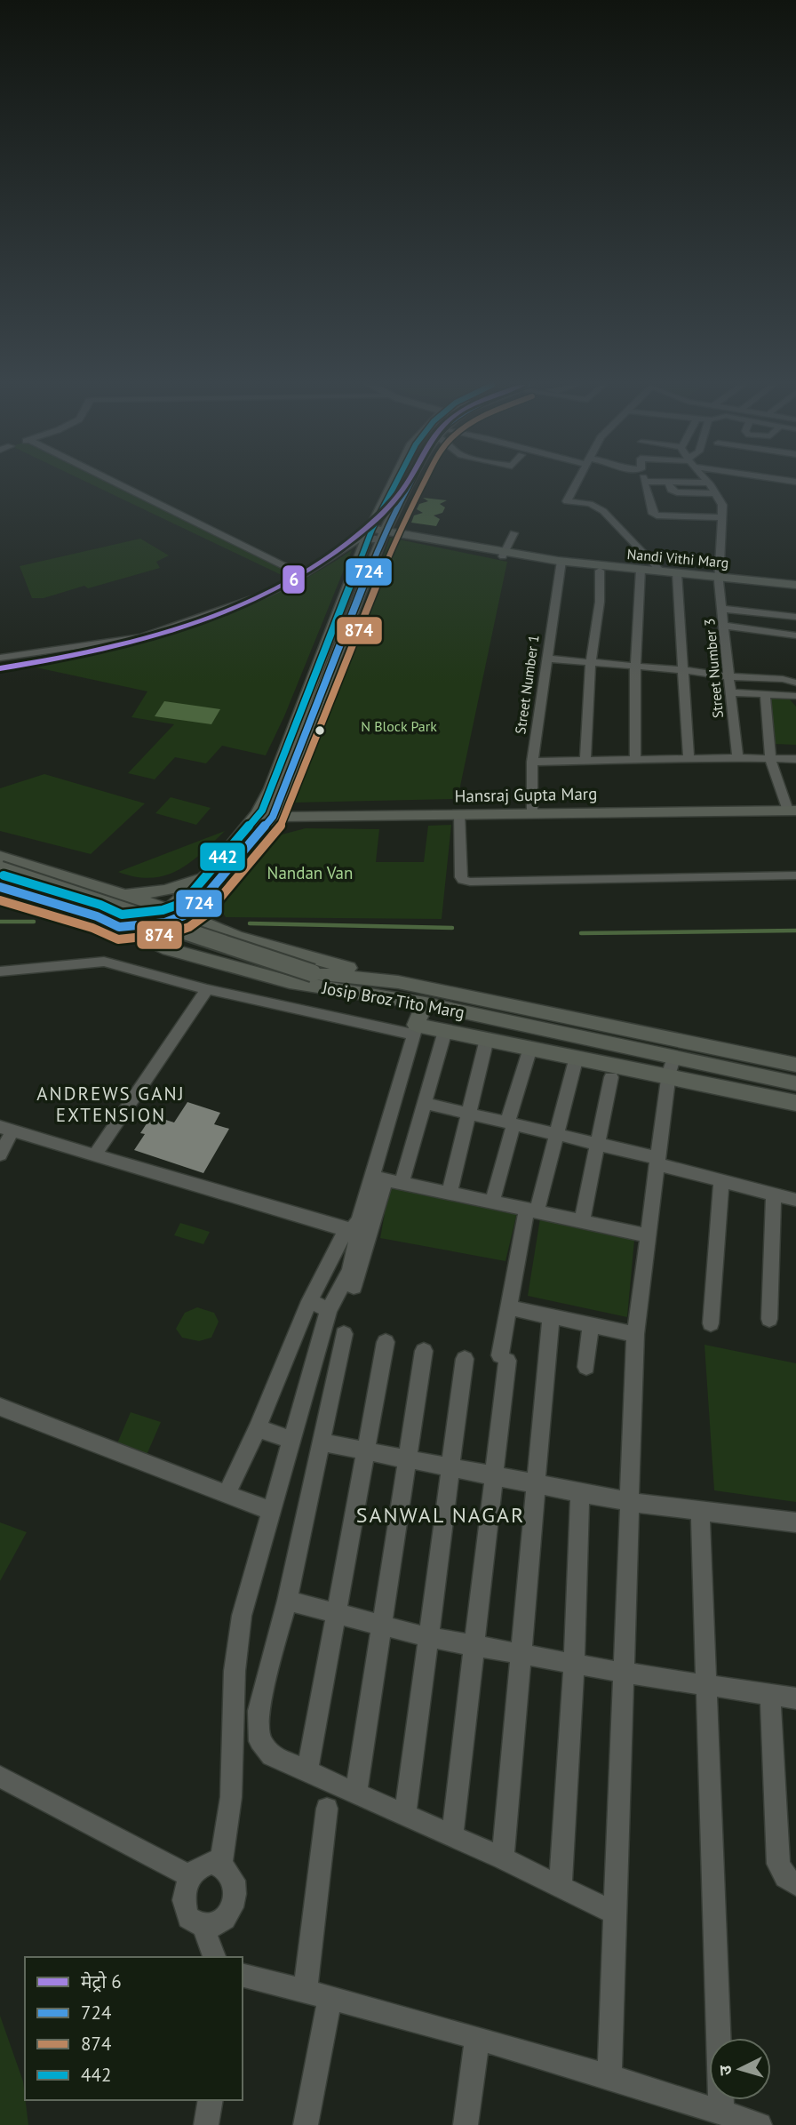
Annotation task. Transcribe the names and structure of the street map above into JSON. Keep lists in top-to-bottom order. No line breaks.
{"streets":{"main road":["Nandi Vithi Marg","Hansraj Gupta Marg","Josip Broz Tito Marg"],"street":["Street Number 3","Street Number 1"]},"crossings":[["Nandi Vithi Marg","Street Number 3"],["Nandi Vithi Marg","Street Number 1"],["Street Number 1","Hansraj Gupta Marg"]],"districts":["ANDREWS GANJ EXTENSION","SANWAL NAGAR"],"parks":["N Block Park","Nandan Van"],"lines":["metro line 6","transit line 724","transit line 874","transit line 442"],"legend":["मेट्रो 6","724","874","442"],"north":"left"}
